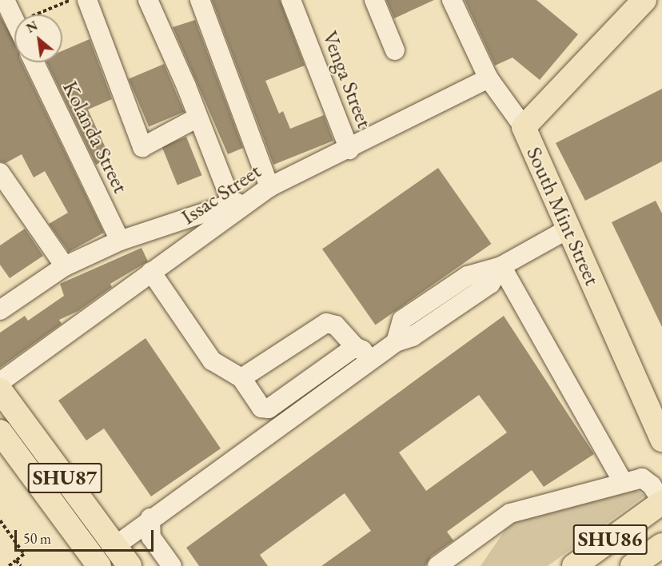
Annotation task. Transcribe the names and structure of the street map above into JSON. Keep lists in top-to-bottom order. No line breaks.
{"streets":{"main road":["South Mint Street","SHU87","SHU86"],"street":["Venga Street","Kolanda Street","Issac Street"]},"crossings":[["Venga Street","Issac Street"],["Issac Street","South Mint Street"]],"scale_bar":"50 m","north":"top left"}
